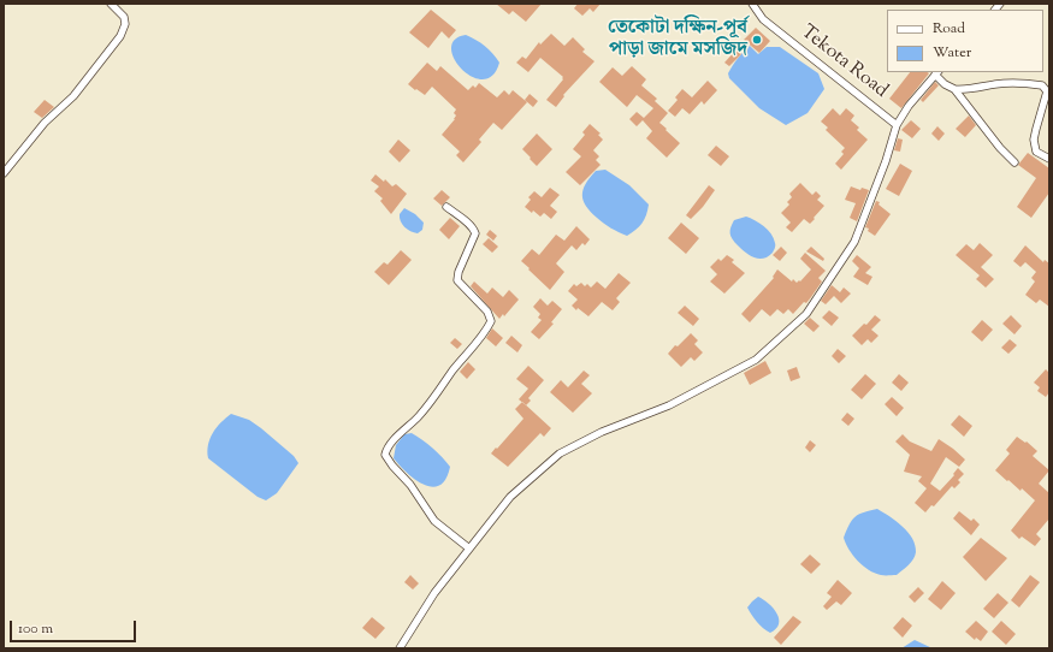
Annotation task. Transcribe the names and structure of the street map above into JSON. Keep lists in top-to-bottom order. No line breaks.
{"streets":{"street":["Tekota Road"]},"places":["তেকোটা দক্ষিন-পূর্ব পাড়া জামে মসজিদ"],"legend":["Road","Water"],"scale_bar":"100 m"}
